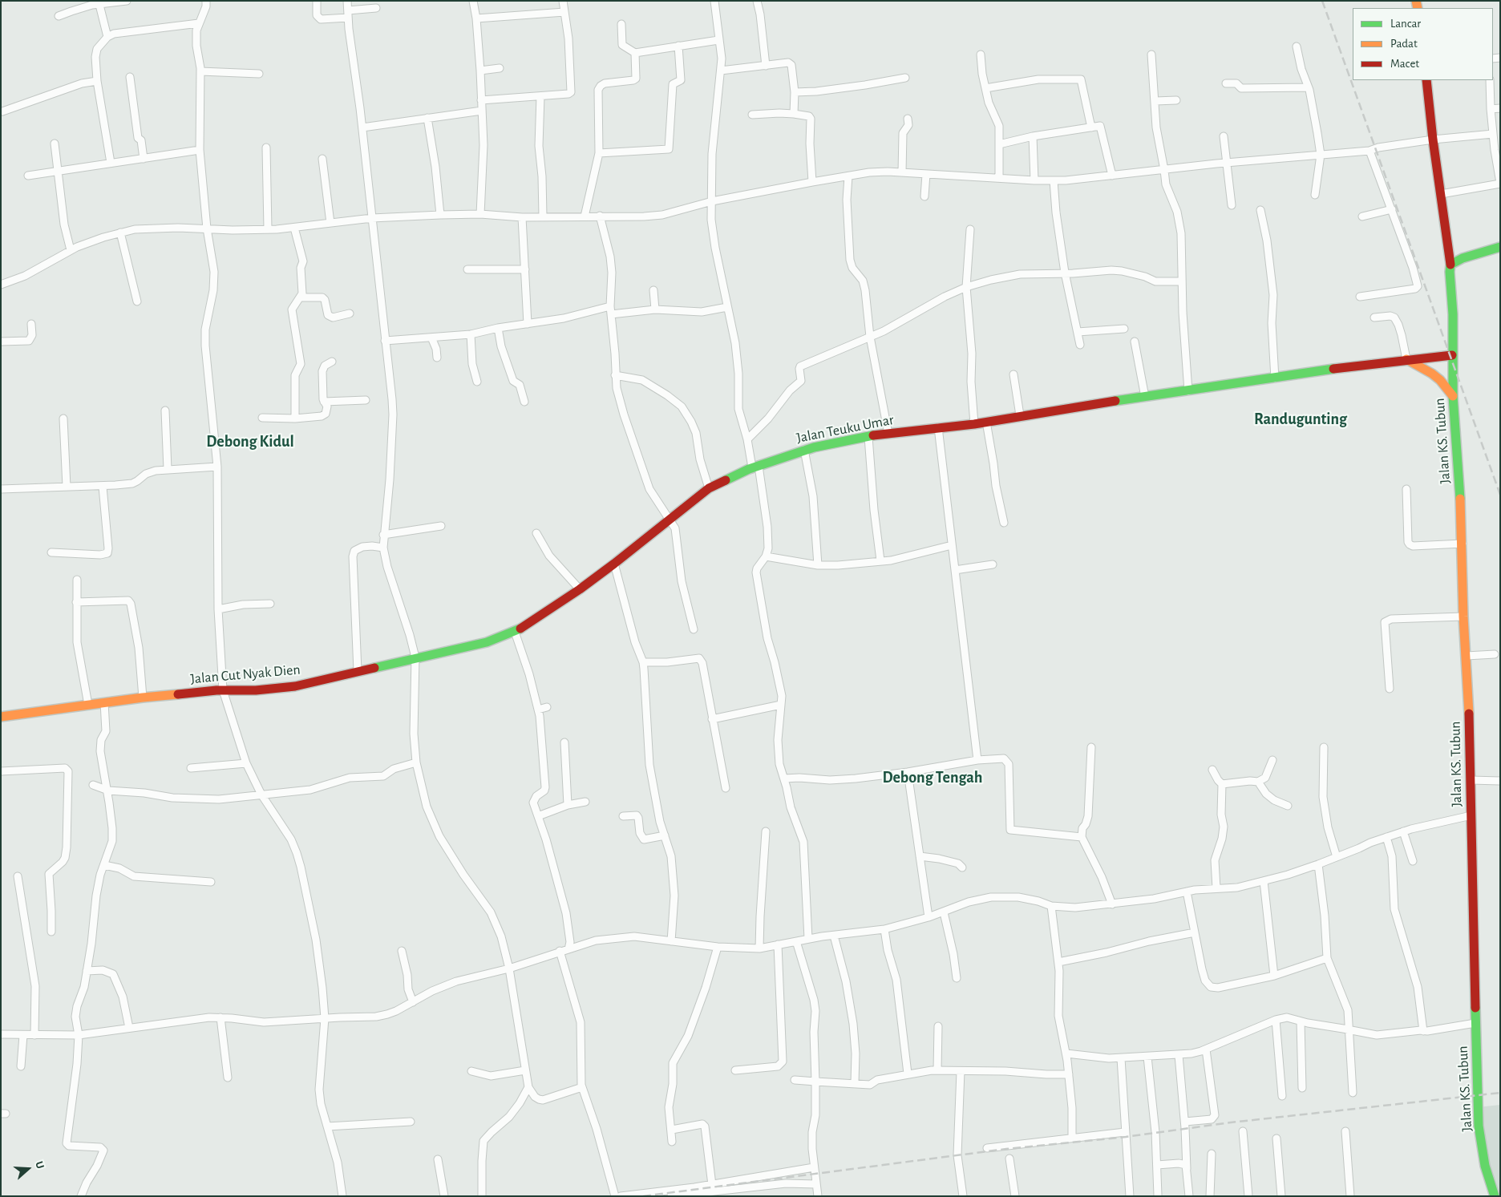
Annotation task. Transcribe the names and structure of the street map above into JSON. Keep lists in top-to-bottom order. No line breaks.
{"streets":{"main road":["Jalan Teuku Umar","Jalan KS. Tubun","Jalan Cut Nyak Dien"]},"crossings":[["Jalan Teuku Umar","Jalan KS. Tubun"],["Jalan Teuku Umar","Jalan Cut Nyak Dien"]],"districts":["Randugunting","Debong Kidul","Debong Tengah"],"legend":["Lancar","Padat","Macet"],"north":"right"}
